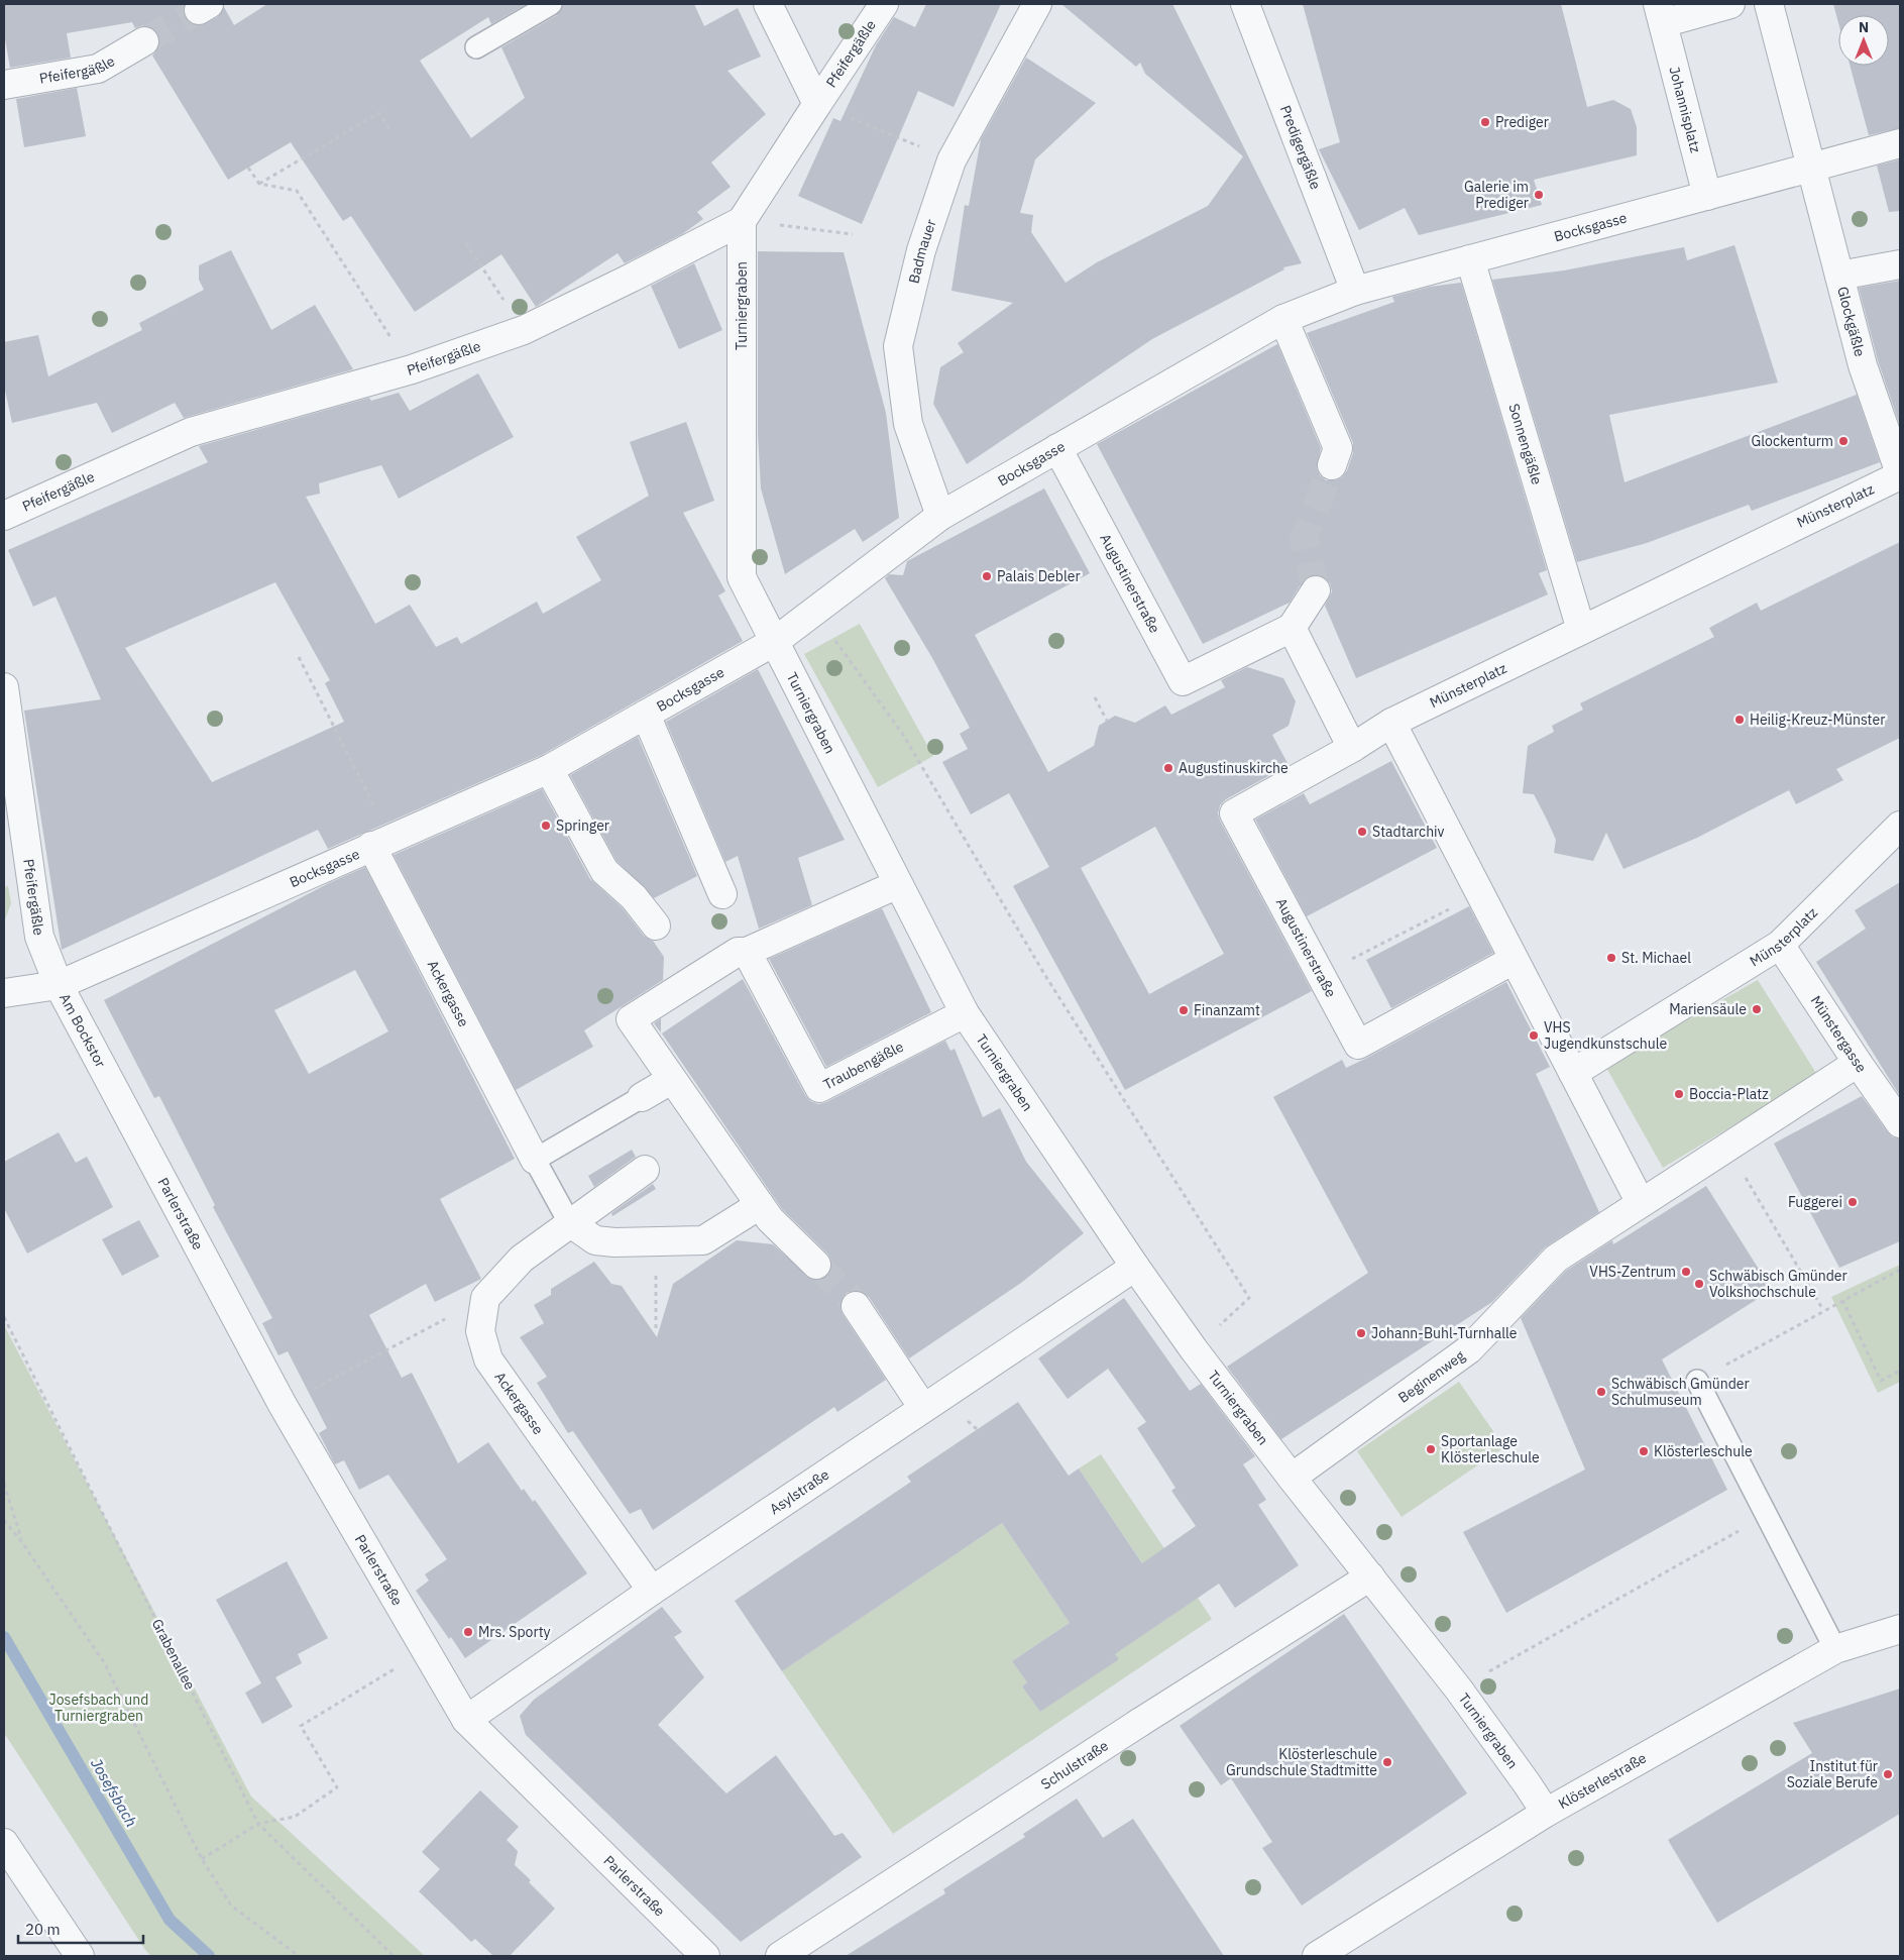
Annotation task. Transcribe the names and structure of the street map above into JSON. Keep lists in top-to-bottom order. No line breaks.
{"streets":{"street":["Pfeifergäßle","Johannisplatz","Predigergäßle","Bocksgasse","Badmauer","Turniergraben","Glockgäßle","Sonnengäßle","Münsterplatz","Augustinerstraße","Ackergasse","Am Bockstor","Münstergasse","Traubengäßle","Parlerstraße","Beginenweg","Asylstraße","Schulstraße","Klösterlestraße"],"path":["Grabenallee"]},"crossings":[["Pfeifergäßle","Bocksgasse"],["Pfeifergäßle","Turniergraben"],["Pfeifergäßle","Am Bockstor"],["Johannisplatz","Bocksgasse"],["Predigergäßle","Bocksgasse"],["Bocksgasse","Badmauer"],["Bocksgasse","Turniergraben"],["Bocksgasse","Glockgäßle"],["Bocksgasse","Sonnengäßle"],["Bocksgasse","Augustinerstraße"],["Bocksgasse","Ackergasse"],["Bocksgasse","Am Bockstor"],["Turniergraben","Traubengäßle"],["Turniergraben","Beginenweg"],["Turniergraben","Asylstraße"],["Turniergraben","Schulstraße"],["Turniergraben","Klösterlestraße"],["Glockgäßle","Münsterplatz"],["Sonnengäßle","Münsterplatz"],["Münsterplatz","Augustinerstraße"],["Münsterplatz","Münstergasse"],["Ackergasse","Asylstraße"],["Am Bockstor","Parlerstraße"],["Parlerstraße","Asylstraße"]],"water":["Josefsbach"],"parks":["Josefsbach und Turniergraben"],"places":["Prediger","Galerie im Prediger","Glockenturm","Palais Debler","Heilig-Kreuz-Münster","Augustinuskirche","Springer","Stadtarchiv","St. Michael","Mariensäule","Finanzamt","VHS Jugendkunstschule","Boccia-Platz","Fuggerei","VHS-Zentrum","Schwäbisch Gmünder Volkshochschule","Johann-Buhl-Turnhalle","Schwäbisch Gmünder Schulmuseum","Sportanlage Klösterleschule","Klösterleschule","Mrs. Sporty","Klösterleschule Grundschule Stadtmitte","Institut für Soziale Berufe"],"scale_bar":"20 m","north":"top"}
